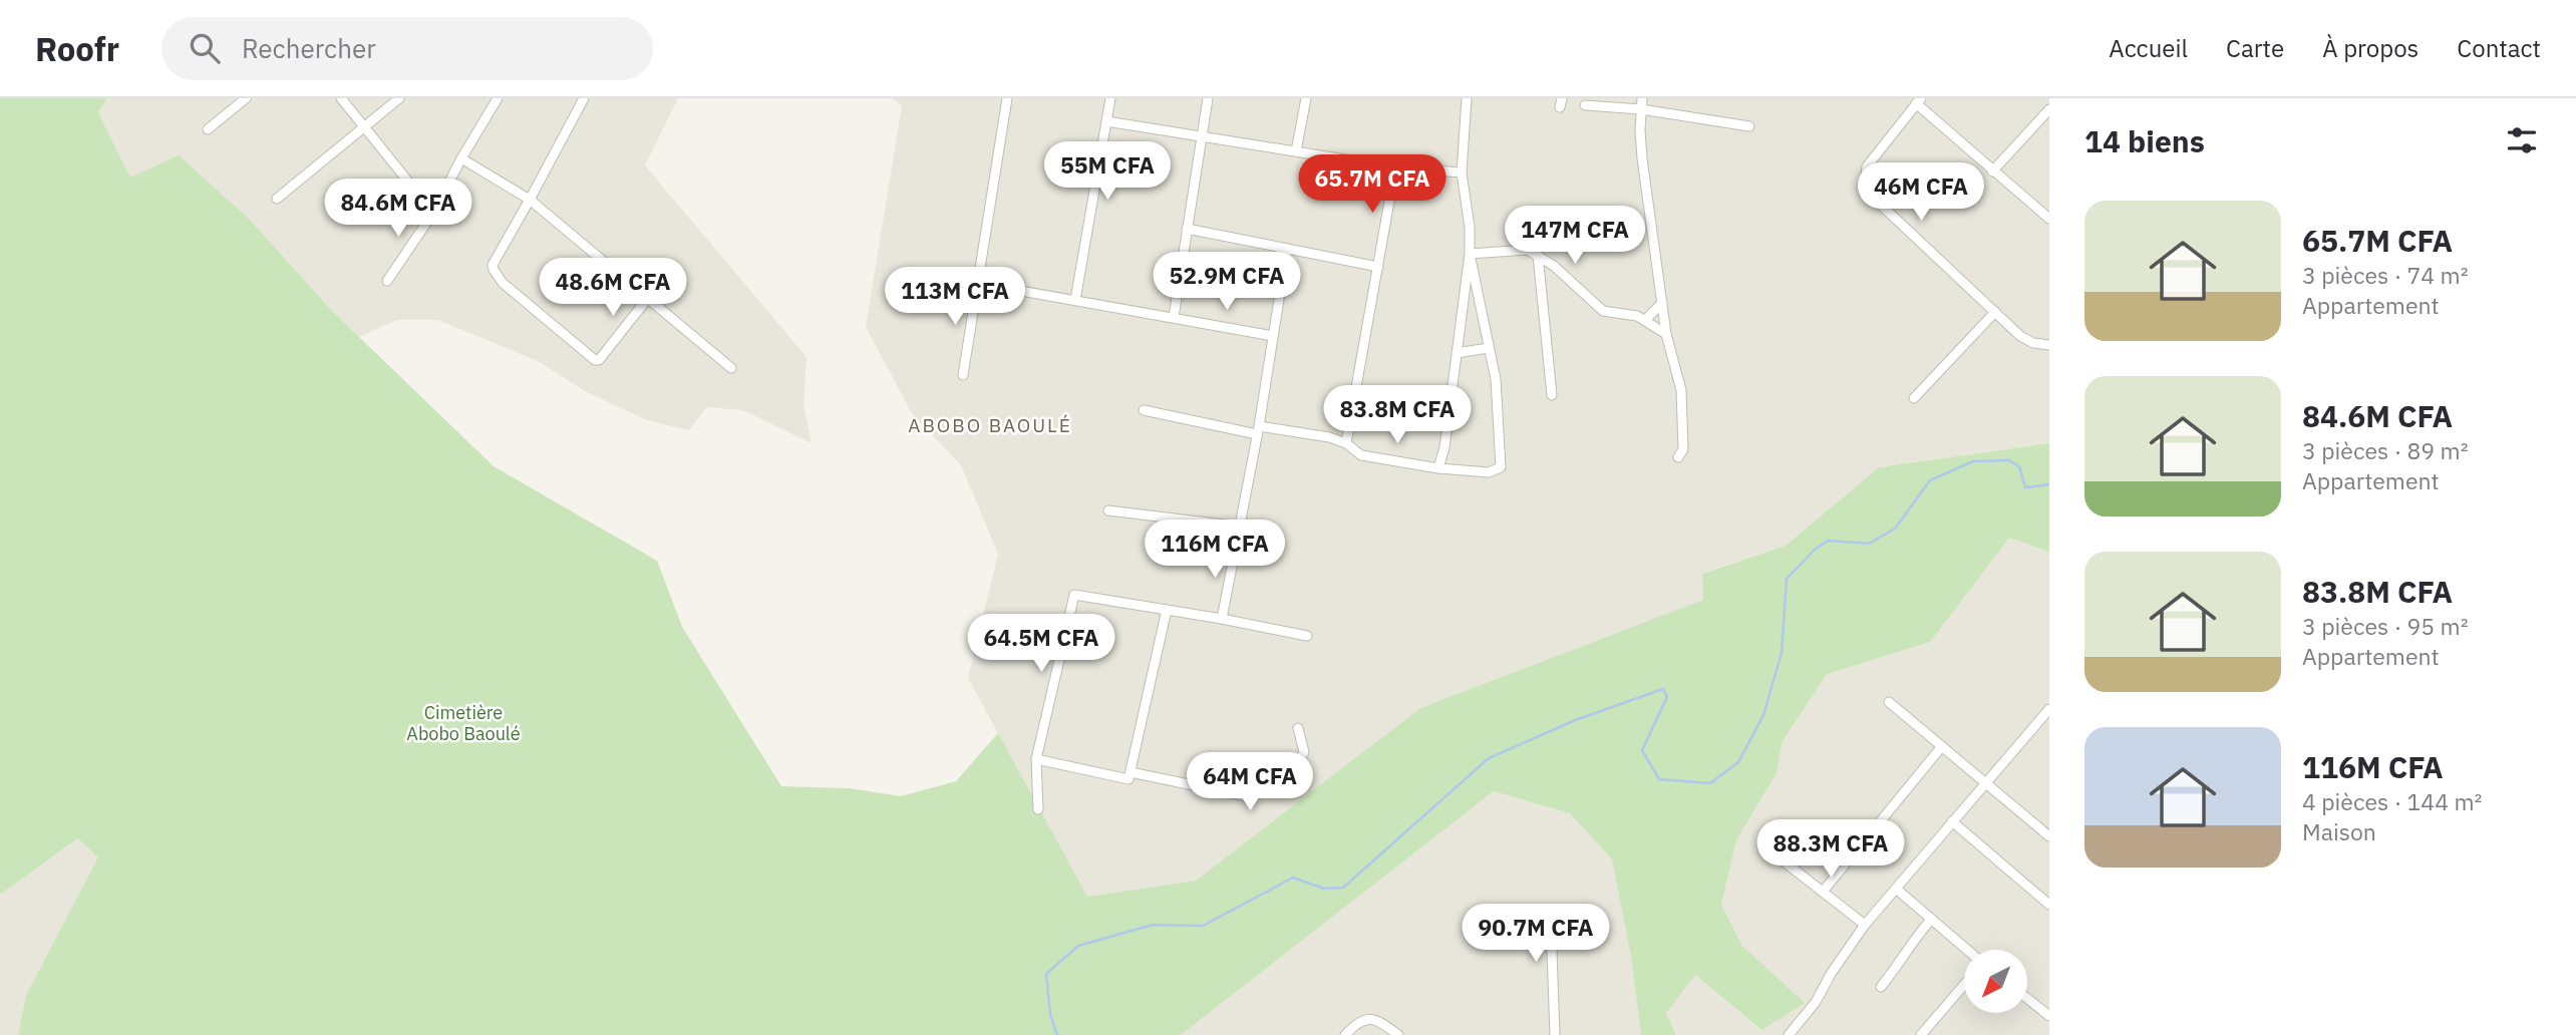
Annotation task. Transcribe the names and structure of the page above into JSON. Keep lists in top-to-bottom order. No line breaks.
{"districts":["ABOBO BAOULÉ"],"parks":["Cimetière Abobo Baoulé"],"north":"bottom left","page":{"header":"Roofr","search":"Rechercher","nav":["Accueil","Carte","À propos","Contact"],"heading":"14 biens","price":["55M CFA","65.7M CFA","46M CFA","84.6M CFA","147M CFA","52.9M CFA","48.6M CFA","113M CFA","83.8M CFA","116M CFA","64.5M CFA","64M CFA","88.3M CFA","90.7M CFA"],"list":[{"name":"65.7M CFA","note":"3 pièces · 74 m² · Appartement"},{"name":"84.6M CFA","note":"3 pièces · 89 m² · Appartement"},{"name":"83.8M CFA","note":"3 pièces · 95 m² · Appartement"},{"name":"116M CFA","note":"4 pièces · 144 m² · Maison"}]}}
